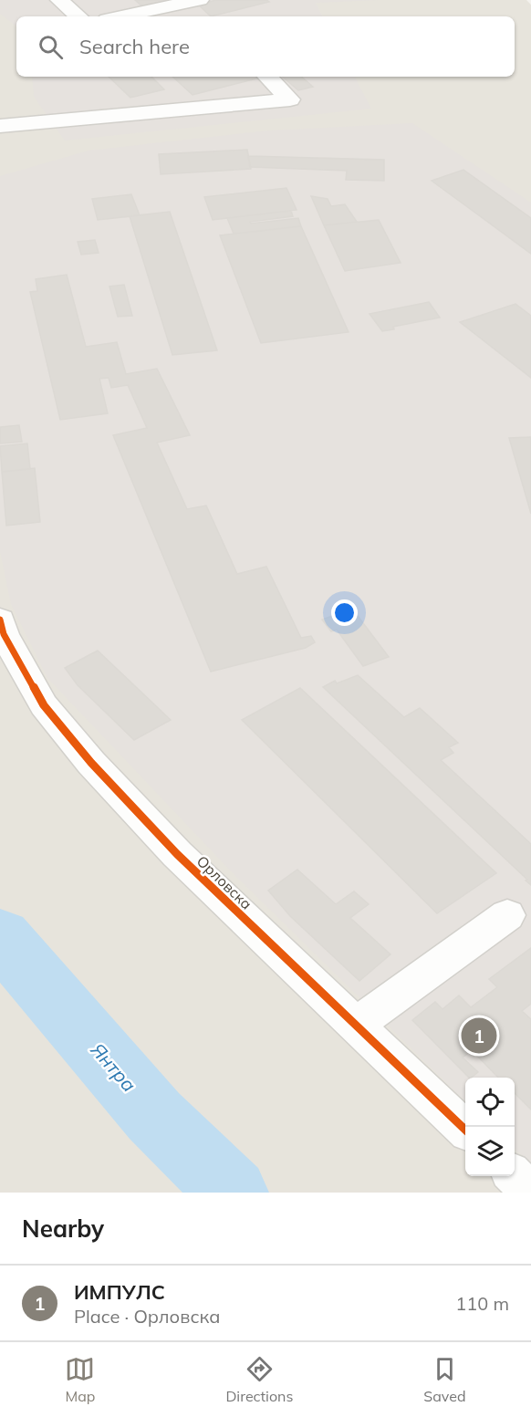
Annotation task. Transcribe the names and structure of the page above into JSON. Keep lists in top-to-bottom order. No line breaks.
{"streets":{"street":["Орловска"]},"water":["Янтра"],"page":{"search":"Search here","pins":"1","heading":"Nearby","list":[{"mark":"1","name":"ИМПУЛС","note":"Place · Орловска","value":"110 m"}],"nav":["Map","Directions","Saved"]}}
